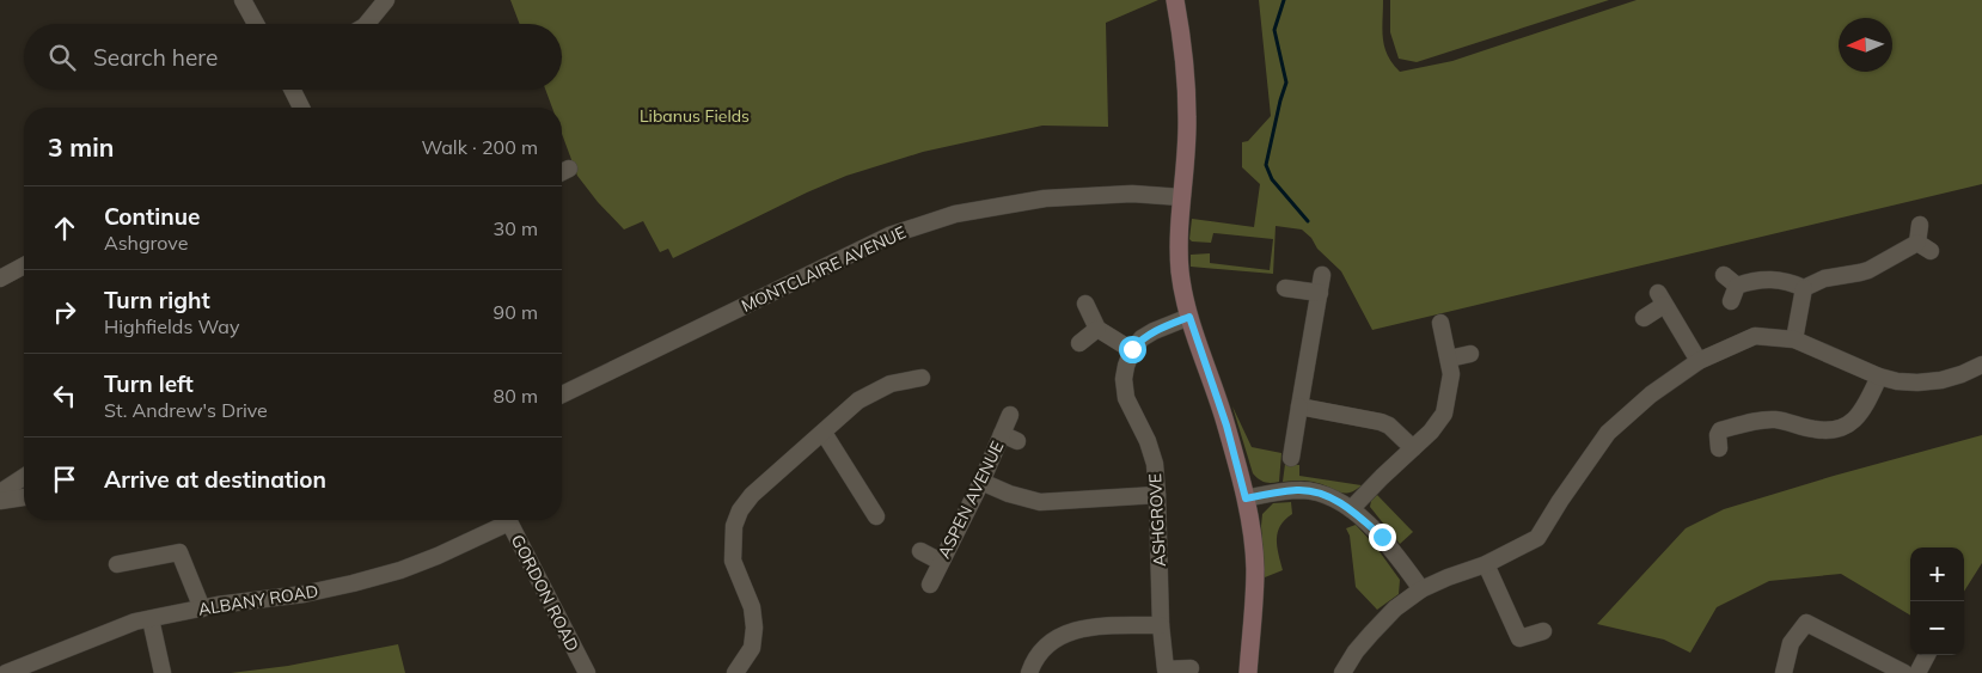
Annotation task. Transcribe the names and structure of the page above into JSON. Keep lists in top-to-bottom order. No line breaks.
{"streets":{"street":["MONTCLAIRE AVENUE","ASPEN AVENUE","ASHGROVE","GORDON ROAD","ALBANY ROAD"]},"parks":["Libanus Fields"],"north":"left","page":{"search":"Search here","heading":["3 min","Walk · 200 m"],"list":[["Continue","Ashgrove","30 m"],["Turn right","Highfields Way","90 m"],["Turn left","St. Andrew's Drive","80 m"],"Arrive at destination"],"map_buttons":["+","−"]}}
